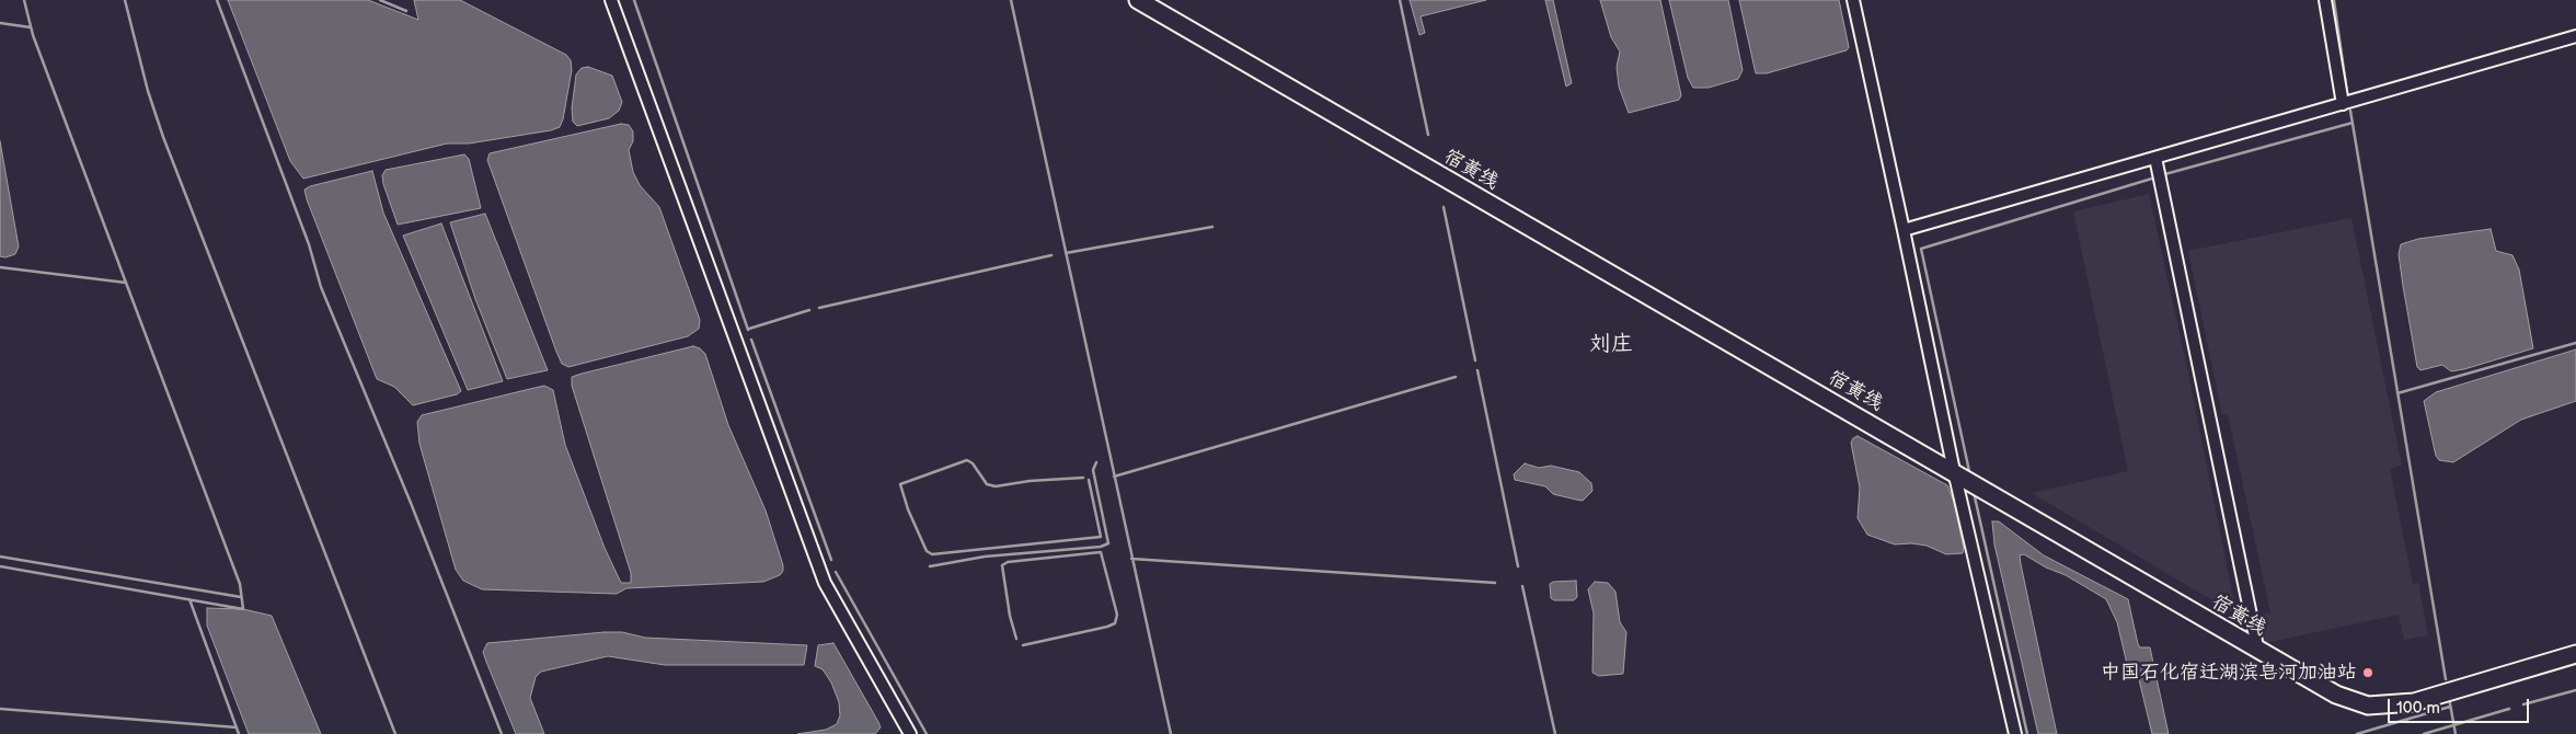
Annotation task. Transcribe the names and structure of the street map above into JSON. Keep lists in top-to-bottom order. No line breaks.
{"streets":{"main road":["宿黄线"]},"districts":["刘庄"],"places":["中国石化宿迁湖滨皂河加油站"],"scale_bar":"100 m"}
